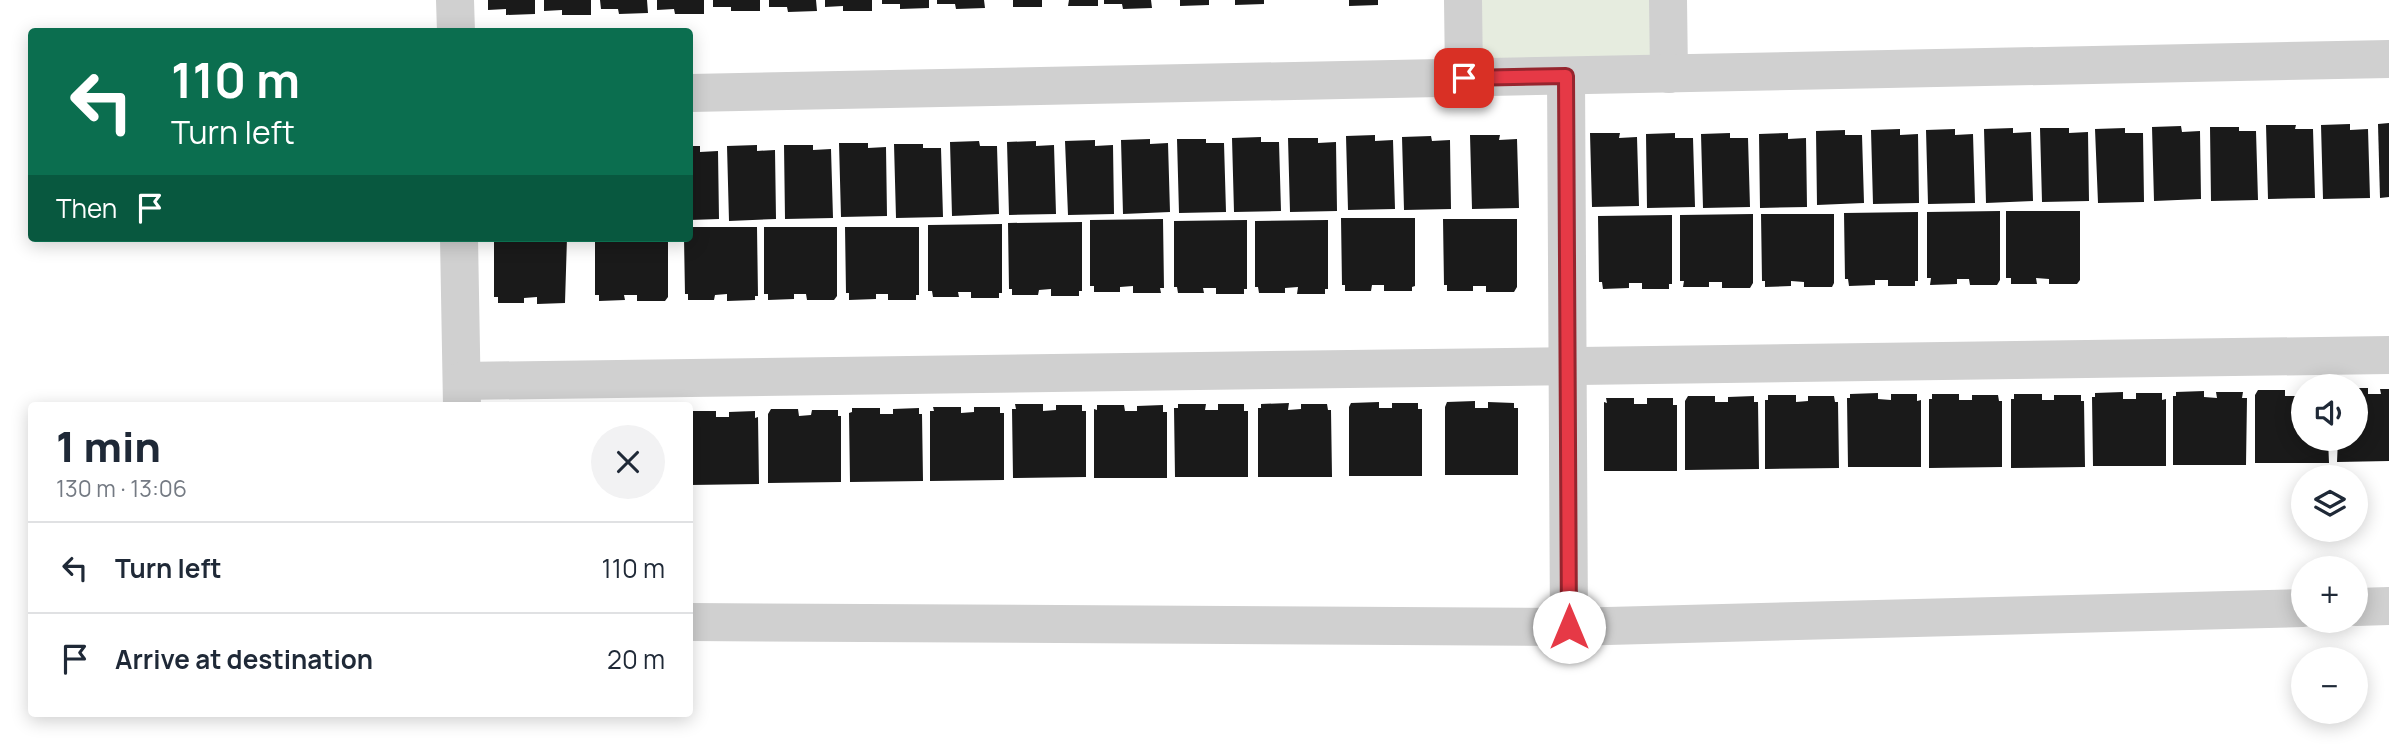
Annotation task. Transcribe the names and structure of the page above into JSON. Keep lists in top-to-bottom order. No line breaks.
{"page":{"turn":["110 m","Turn left"],"then":"Then","map_buttons":["+","−"],"heading":["1 min","130 m · 13:06"],"list":[{"name":"Turn left","value":"110 m"},{"name":"Arrive at destination","value":"20 m"}]}}
